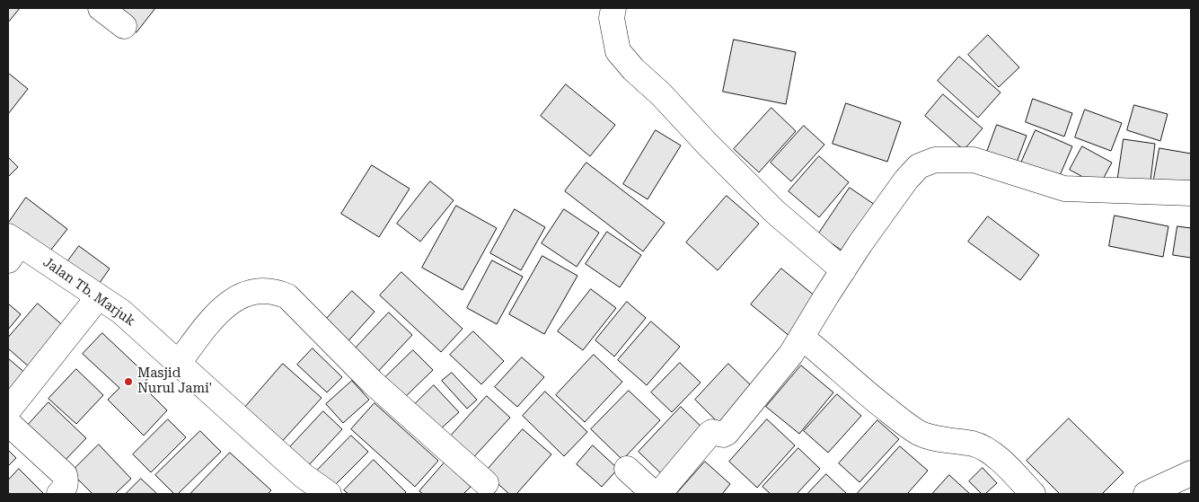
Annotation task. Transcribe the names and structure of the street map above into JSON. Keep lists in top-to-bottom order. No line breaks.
{"streets":{"street":["Jalan Tb. Marjuk"]},"places":["Masjid Nurul Jami'"]}
